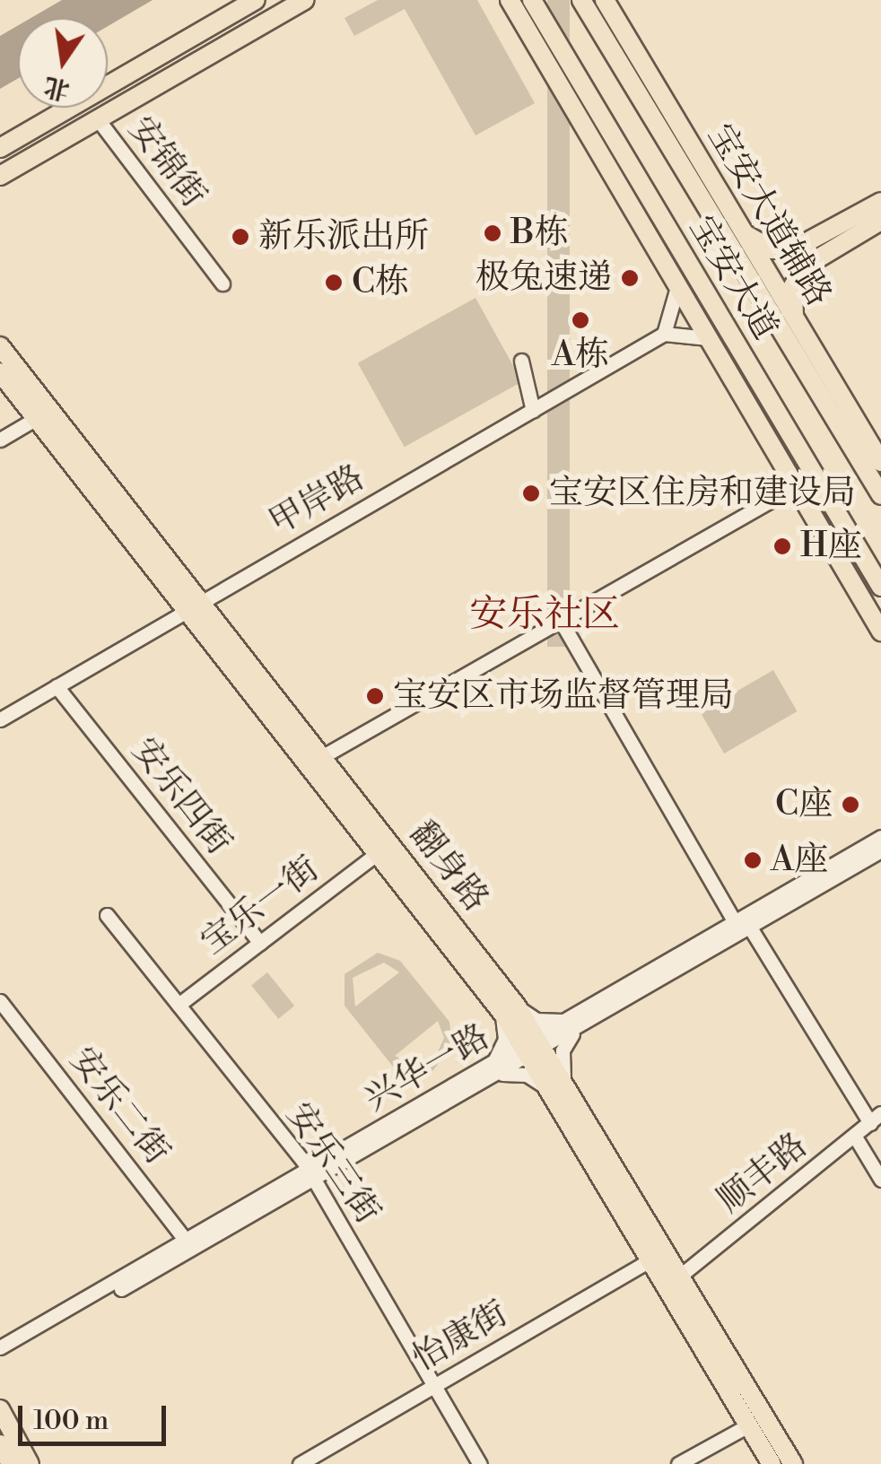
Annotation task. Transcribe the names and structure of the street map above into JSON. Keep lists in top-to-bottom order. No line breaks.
{"streets":{"main road":["宝安大道辅路","宝安大道","翻身路"],"street":["安锦街","甲岸路","安乐四街","宝乐一街","兴华一路","安乐二街","安乐三街","顺丰路","怡康街"]},"crossings":[["甲岸路","安乐四街"],["甲岸路","翻身路"],["安乐四街","宝乐一街"],["翻身路","宝乐一街"],["翻身路","兴华一路"],["翻身路","顺丰路"],["翻身路","怡康街"],["宝乐一街","安乐三街"],["兴华一路","安乐二街"],["兴华一路","安乐三街"],["安乐三街","怡康街"]],"districts":["安乐社区"],"places":["B栋","新乐派出所","极兔速递","C栋","A栋","宝安区住房和建设局","H座","宝安区市场监督管理局","C座","A座"],"scale_bar":"100 m","north":"bottom"}
